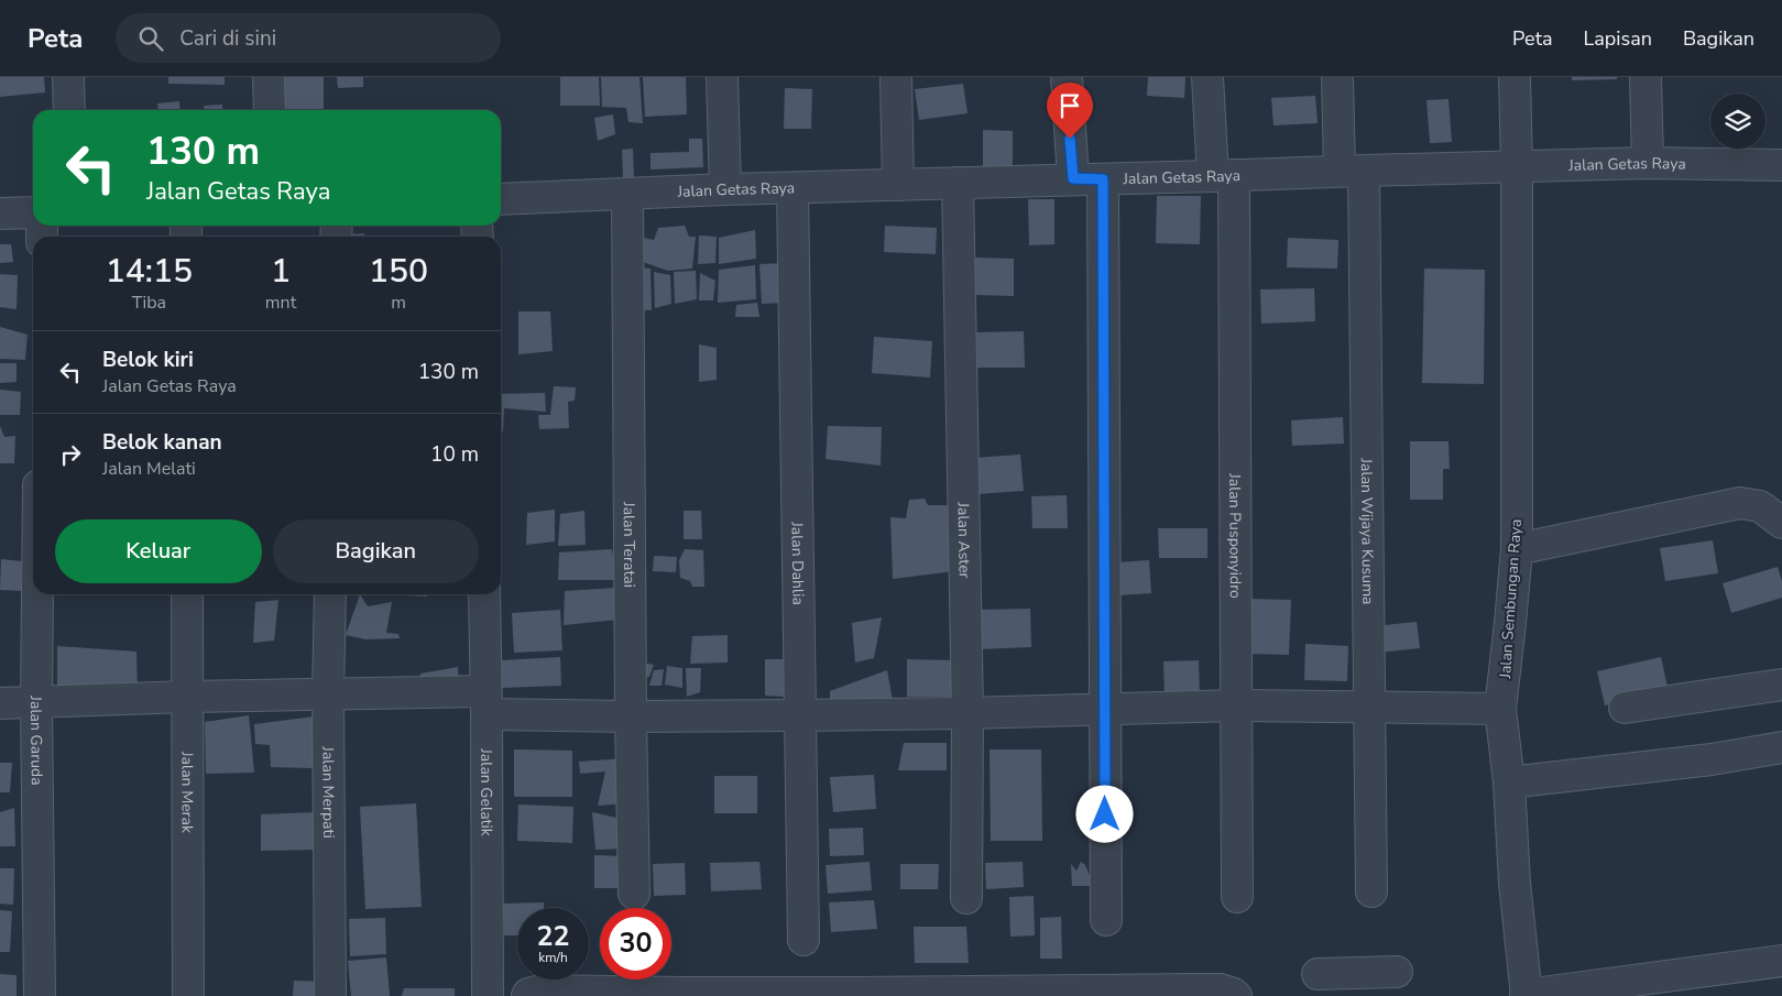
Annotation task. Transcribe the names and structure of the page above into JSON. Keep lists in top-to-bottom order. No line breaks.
{"streets":{"street":["Jalan Getas Raya","Jalan Wijaya Kusuma","Jalan Pusponyidro","Jalan Aster","Jalan Teratai","Jalan Dahlia","Jalan Sembungan Raya","Jalan Garuda","Jalan Merak","Jalan Merpati","Jalan Gelatik"]},"crossings":[["Jalan Getas Raya","Jalan Wijaya Kusuma"],["Jalan Getas Raya","Jalan Pusponyidro"],["Jalan Getas Raya","Jalan Aster"],["Jalan Getas Raya","Jalan Teratai"],["Jalan Getas Raya","Jalan Dahlia"],["Jalan Getas Raya","Jalan Sembungan Raya"]],"page":{"header":"Peta","search":"Cari di sini","nav":["Peta","Lapisan","Bagikan"],"turn":["130 m","Jalan Getas Raya"],"eta":["14:15","Tiba","1","mnt","150","m"],"list":[{"name":"Belok kiri","note":"Jalan Getas Raya","value":"130 m"},{"name":"Belok kanan","note":"Jalan Melati","value":"10 m"}],"buttons":["Keluar","Bagikan"],"speed":"22 km/h","limit":"30"}}
